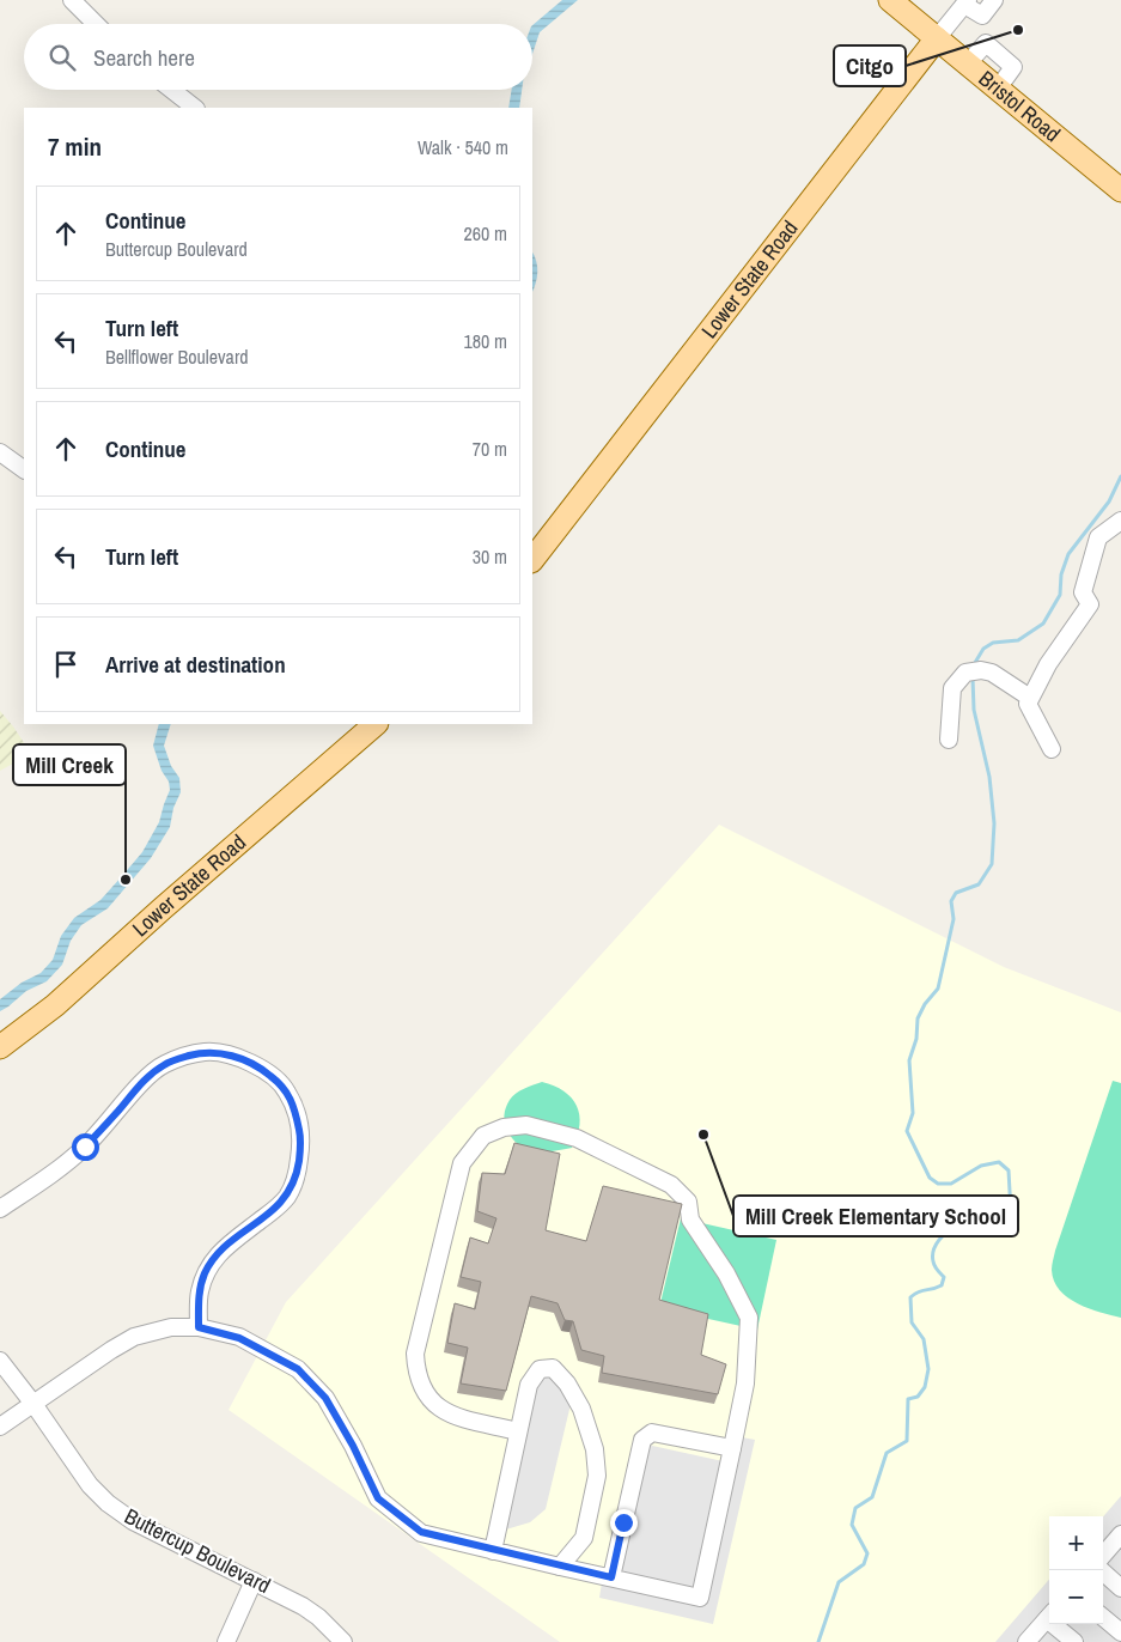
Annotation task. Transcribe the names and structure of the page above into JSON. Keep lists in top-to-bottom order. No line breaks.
{"streets":{"main road":["Bristol Road","Lower State Road"],"street":["Buttercup Boulevard"]},"crossings":[["Bristol Road","Lower State Road"]],"places":["Citgo","Mill Creek","Mill Creek Elementary School"],"page":{"search":"Search here","heading":["7 min","Walk · 540 m"],"list":[["Continue","Buttercup Boulevard","260 m"],["Turn left","Bellflower Boulevard","180 m"],["Continue","70 m"],["Turn left","30 m"],"Arrive at destination"],"map_buttons":["+","−"]}}
